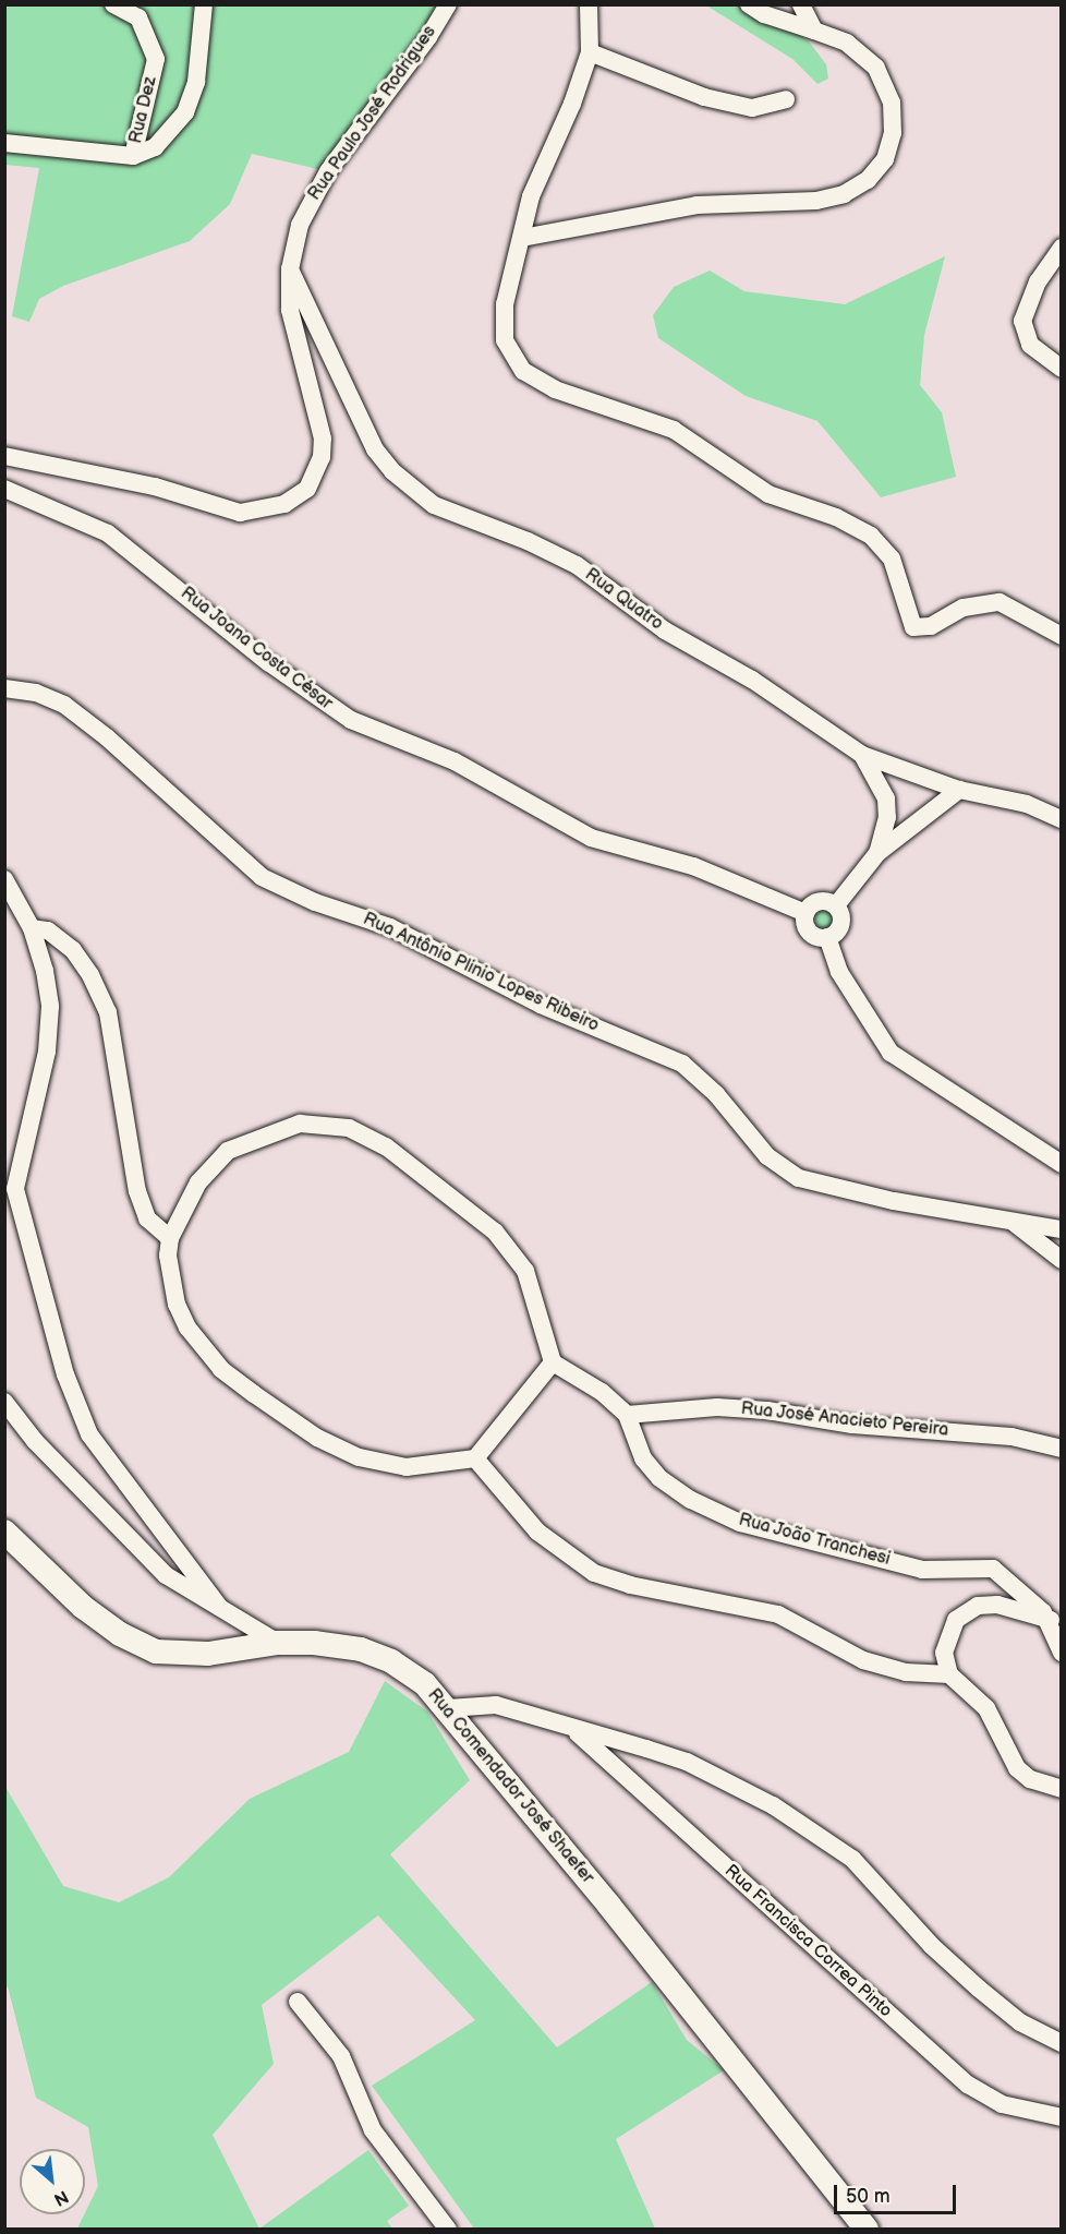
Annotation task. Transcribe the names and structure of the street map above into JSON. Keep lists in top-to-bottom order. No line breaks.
{"streets":{"street":["Rua Dez","Rua Paulo José Rodrigues","Rua Quatro","Rua Joana Costa César","Rua Antônio Plinio Lopes Ribeiro","Rua José Anacieto Pereira","Rua João Tranchesi","Rua Comendador José Shaefer","Rua Francisca Correa Pinto"]},"crossings":[["Rua Paulo José Rodrigues","Rua Quatro"],["Rua José Anacieto Pereira","Rua João Tranchesi"]],"scale_bar":"50 m","north":"bottom right"}
